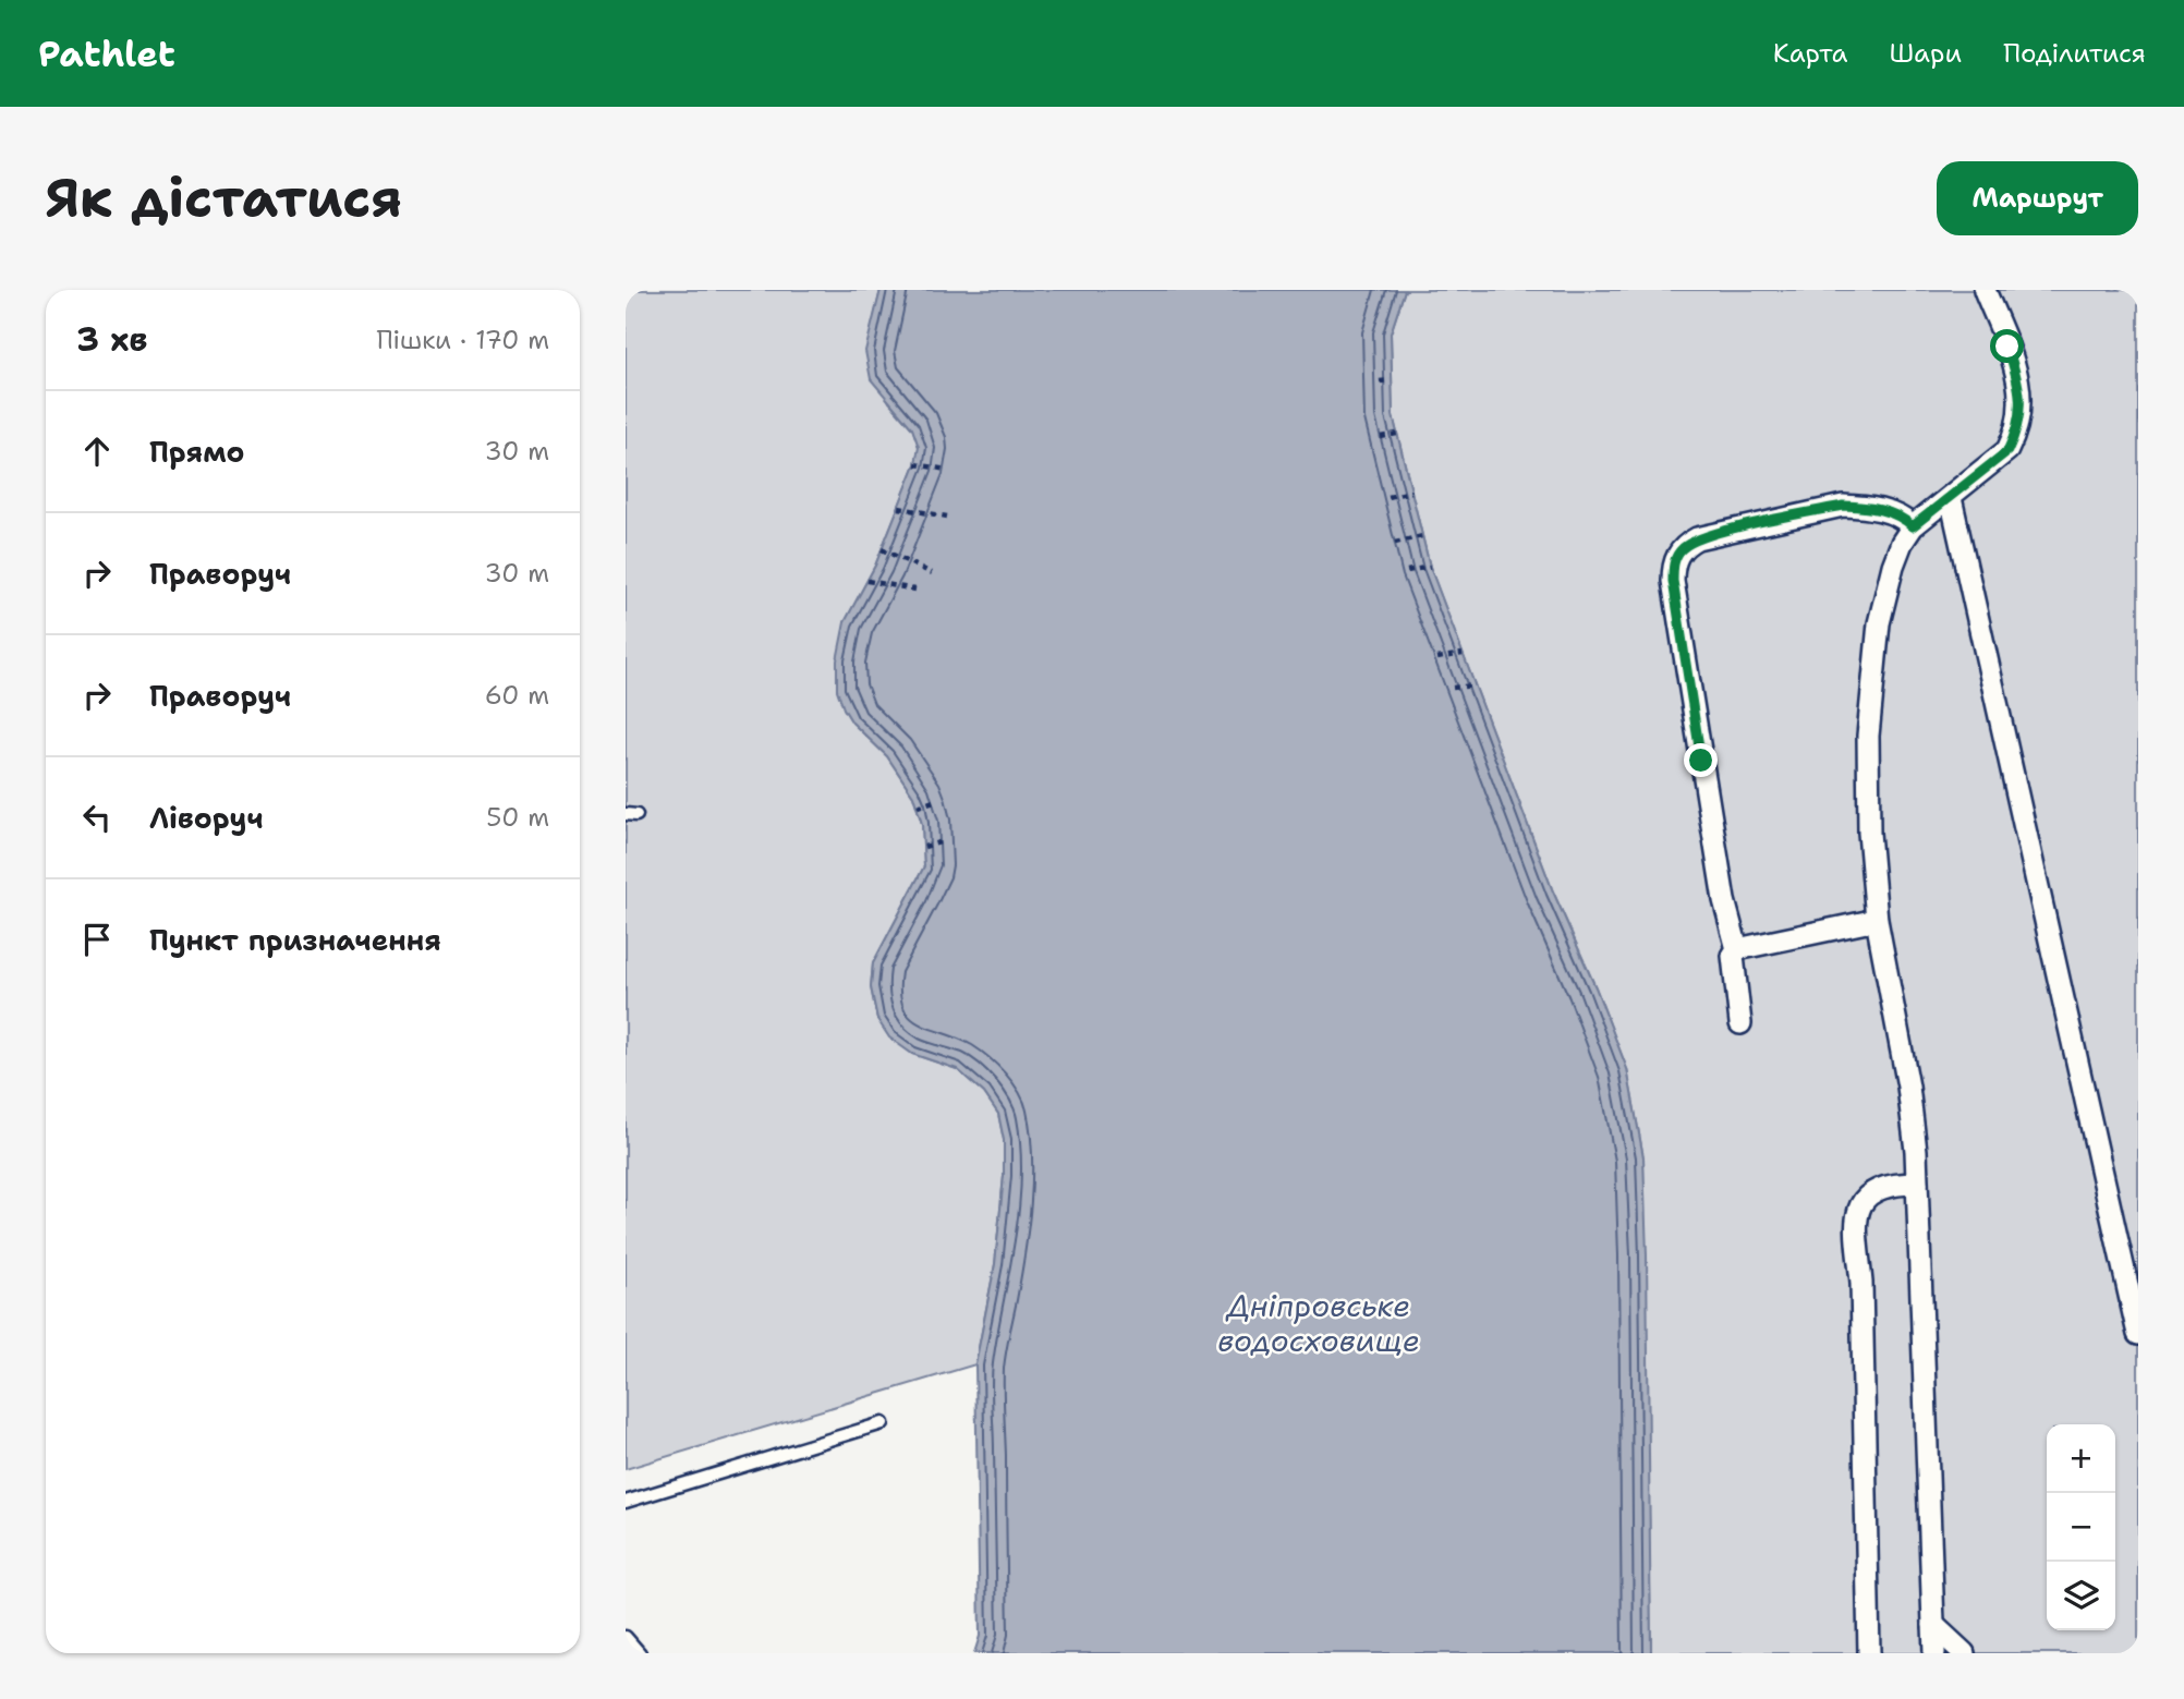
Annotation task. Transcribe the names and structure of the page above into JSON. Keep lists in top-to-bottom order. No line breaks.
{"water":["Дніпровське водосховище"],"page":{"header":"Pathlet","nav":["Карта","Шари","Поділитися"],"buttons":"Маршрут","title":"Як дістатися","heading":["3 хв","Пішки · 170 m"],"list":[["Прямо","30 m"],["Праворуч","30 m"],["Праворуч","60 m"],["Ліворуч","50 m"],"Пункт призначення"],"map_buttons":["+","−"]}}
